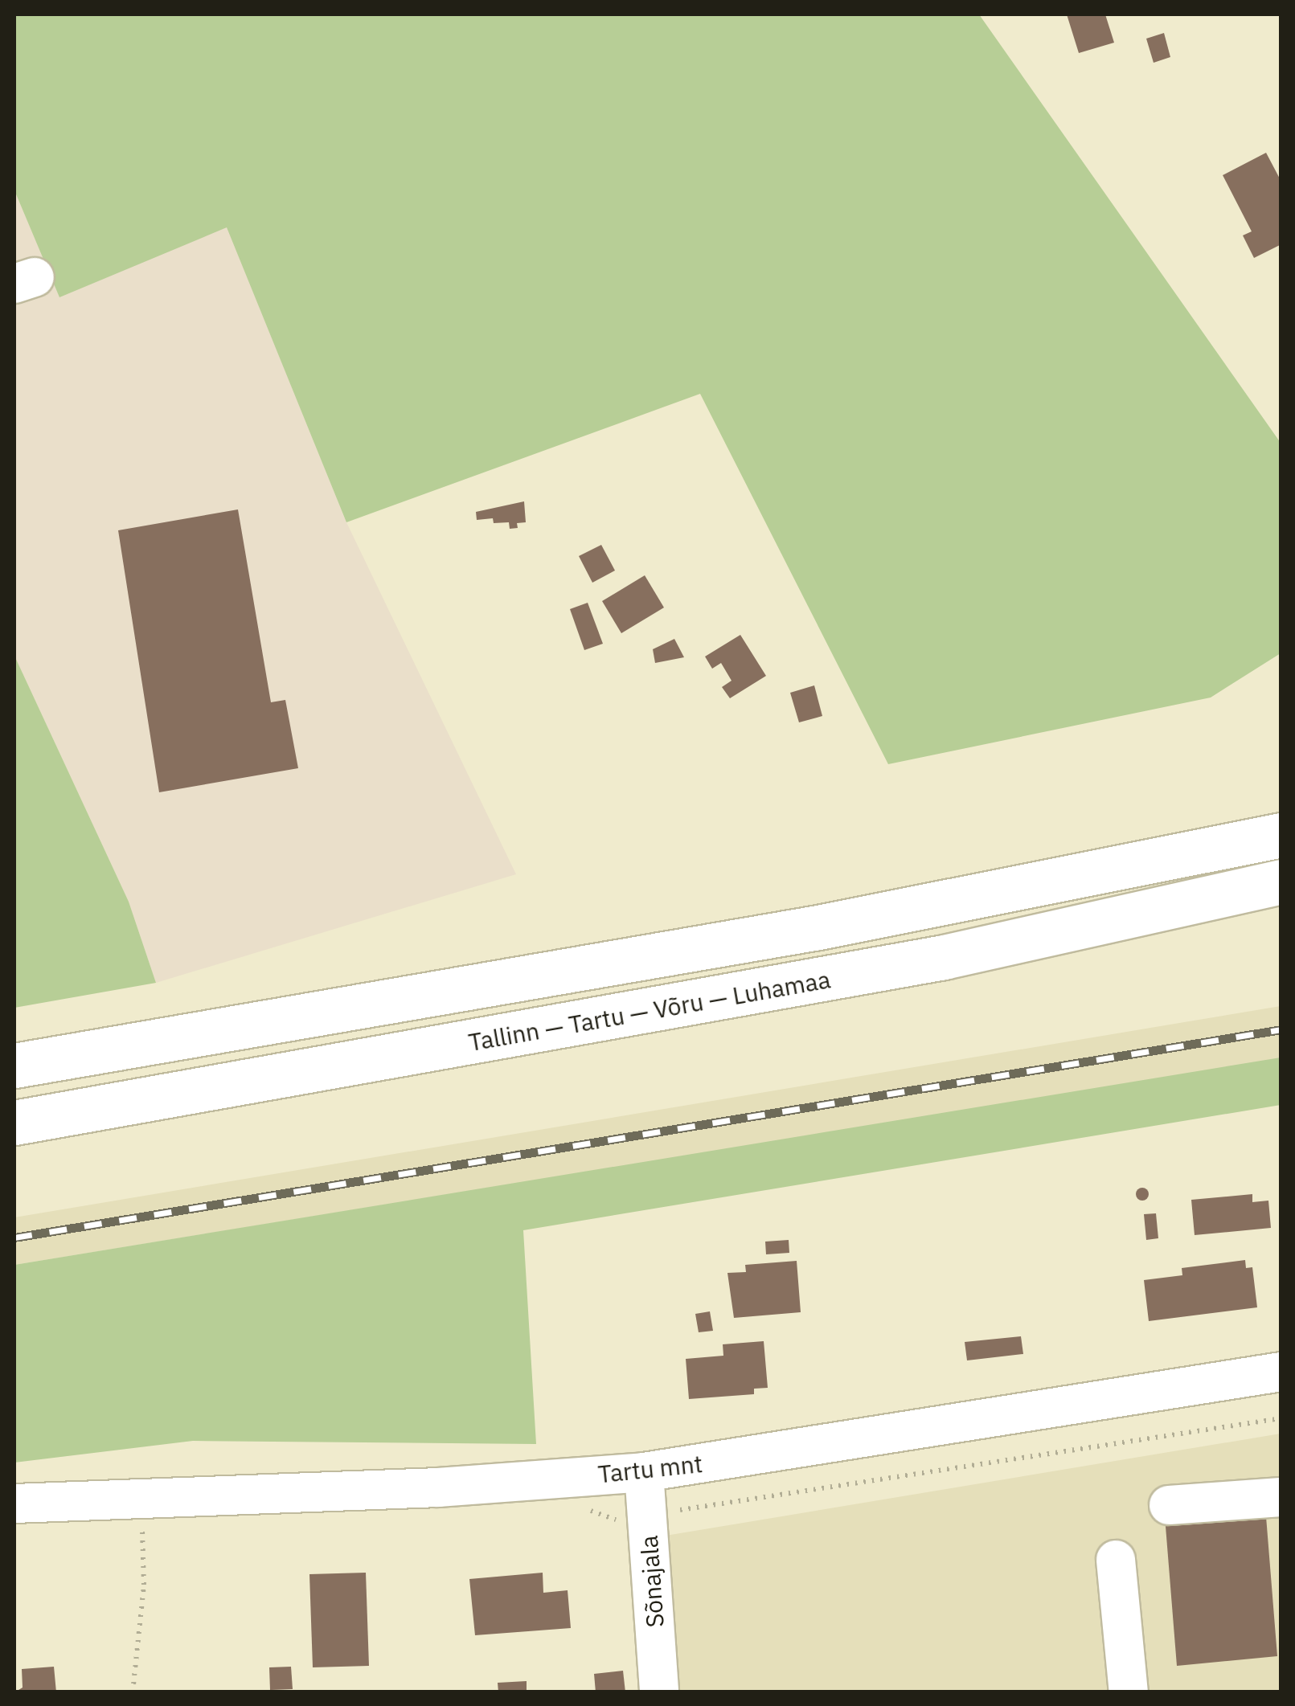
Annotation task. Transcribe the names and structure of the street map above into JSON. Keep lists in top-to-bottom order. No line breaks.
{"streets":{"highway":["Tallinn — Tartu — Võru — Luhamaa"],"street":["Tartu mnt","Sõnajala"]},"crossings":[["Tartu mnt","Sõnajala"]]}
